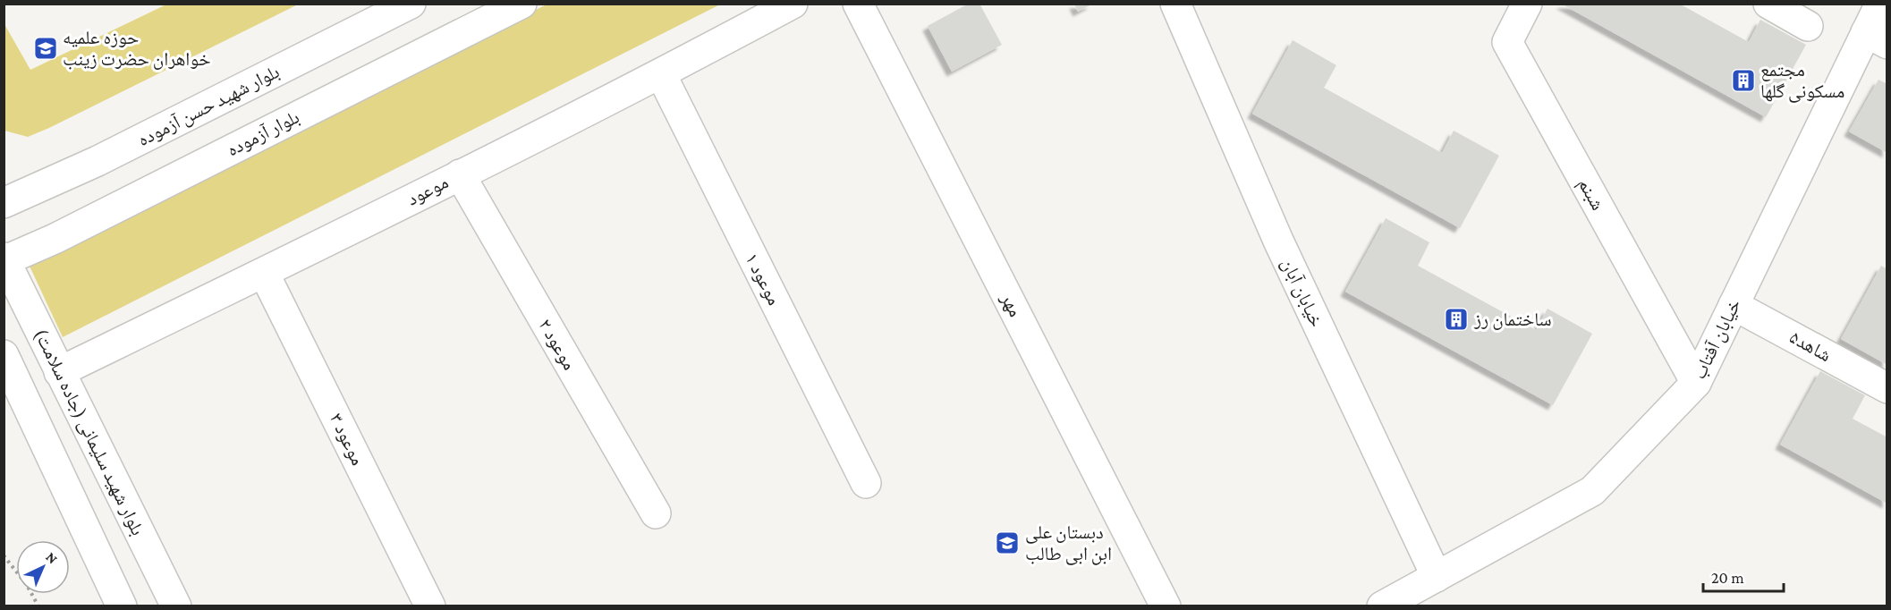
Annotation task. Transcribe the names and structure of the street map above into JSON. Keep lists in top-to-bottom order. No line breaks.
{"streets":{"street":["بلوار شهید حسن آزموده","بلوار آزموده","موعود","شبنم","موعود ۱","خیابان آبان","مهر","خیابان آفتاب","موعود ۲","شاهد۵","بلوار شهید سلیمانی (جاده سلامت)","موعود ۳"]},"crossings":[["بلوار آزموده","بلوار شهید سلیمانی (جاده سلامت)"],["موعود","موعود ۱"],["موعود","موعود ۲"],["موعود","بلوار شهید سلیمانی (جاده سلامت)"],["موعود","موعود ۳"],["شبنم","خیابان آفتاب"],["خیابان آبان","خیابان آفتاب"],["خیابان آفتاب","شاهد۵"]],"places":{"school or university":["حوزه علمیه خواهران حضرت زینب","دبستان علی ابن ابی طالب"],"building":["مجتمع مسکونی گلها","ساختمان رز"]},"scale_bar":"20 m","north":"top right"}
